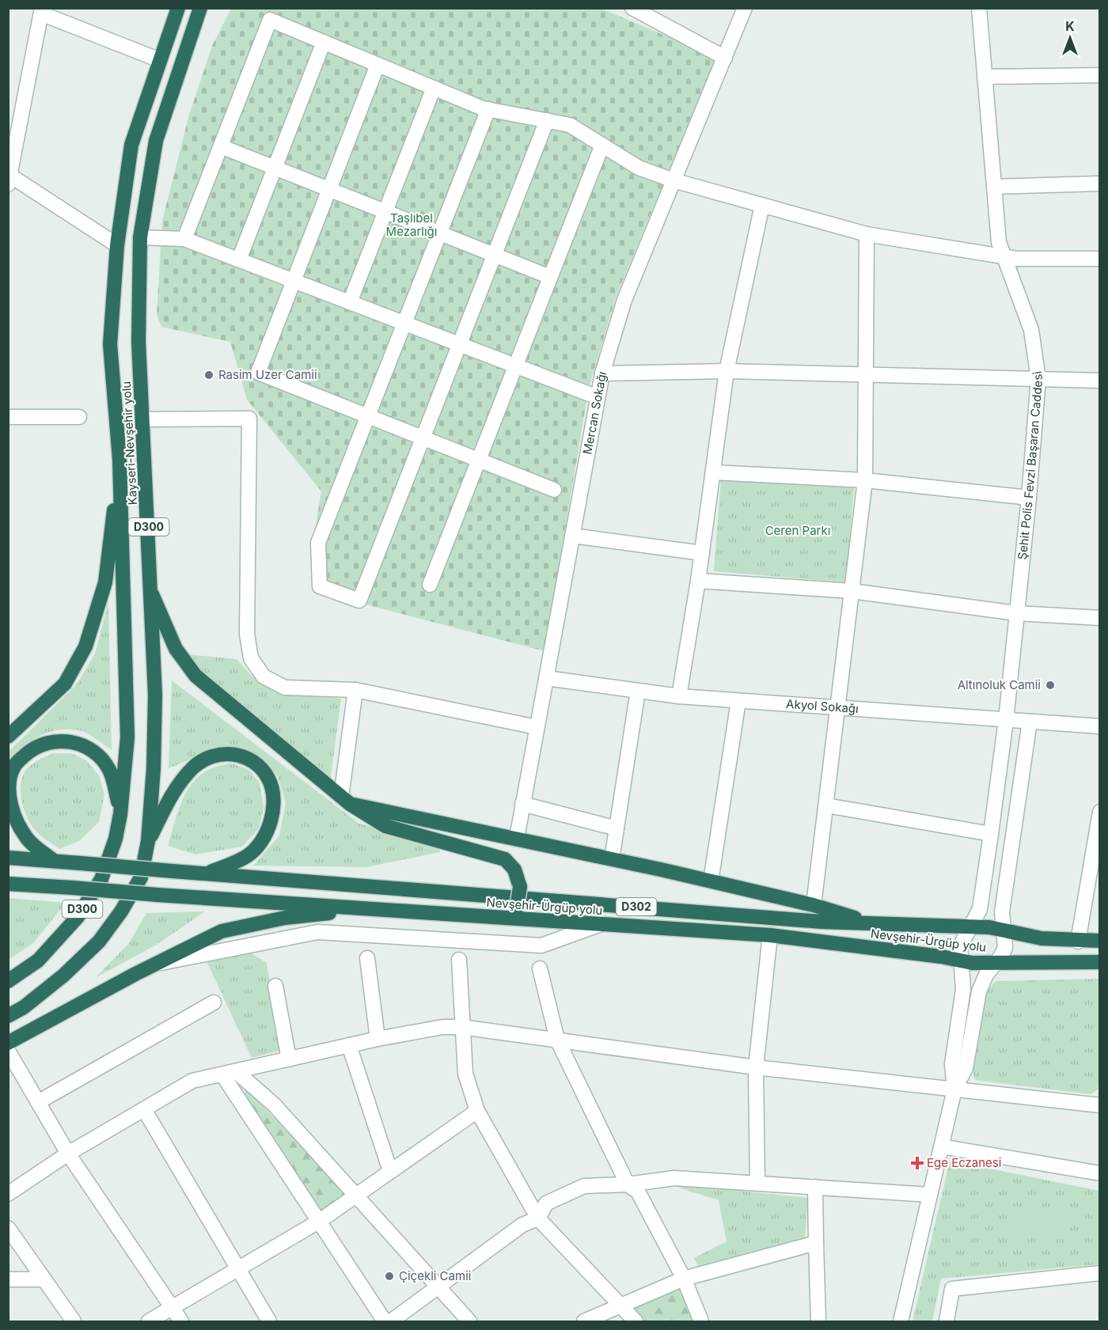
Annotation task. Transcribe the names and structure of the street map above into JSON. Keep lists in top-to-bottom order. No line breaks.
{"streets":{"highway":["Kayseri-Nevşehir yolu","D300","Nevşehir-Ürgüp yolu","D302"],"street":["Mercan Sokağı","Şehit Polis Fevzi Başaran Caddesi","Akyol Sokağı"]},"crossings":[["Mercan Sokağı","Akyol Sokağı"],["Şehit Polis Fevzi Başaran Caddesi","Akyol Sokağı"],["Şehit Polis Fevzi Başaran Caddesi","Nevşehir-Ürgüp yolu"],["D300","Nevşehir-Ürgüp yolu"]],"parks":["Taşlıbel Mezarlığı","Ceren Parkı"],"places":{"other":["Rasim Uzer Camii","Altınoluk Camii","Çiçekli Camii"],"health":["Ege Eczanesi"]},"north":"top"}
